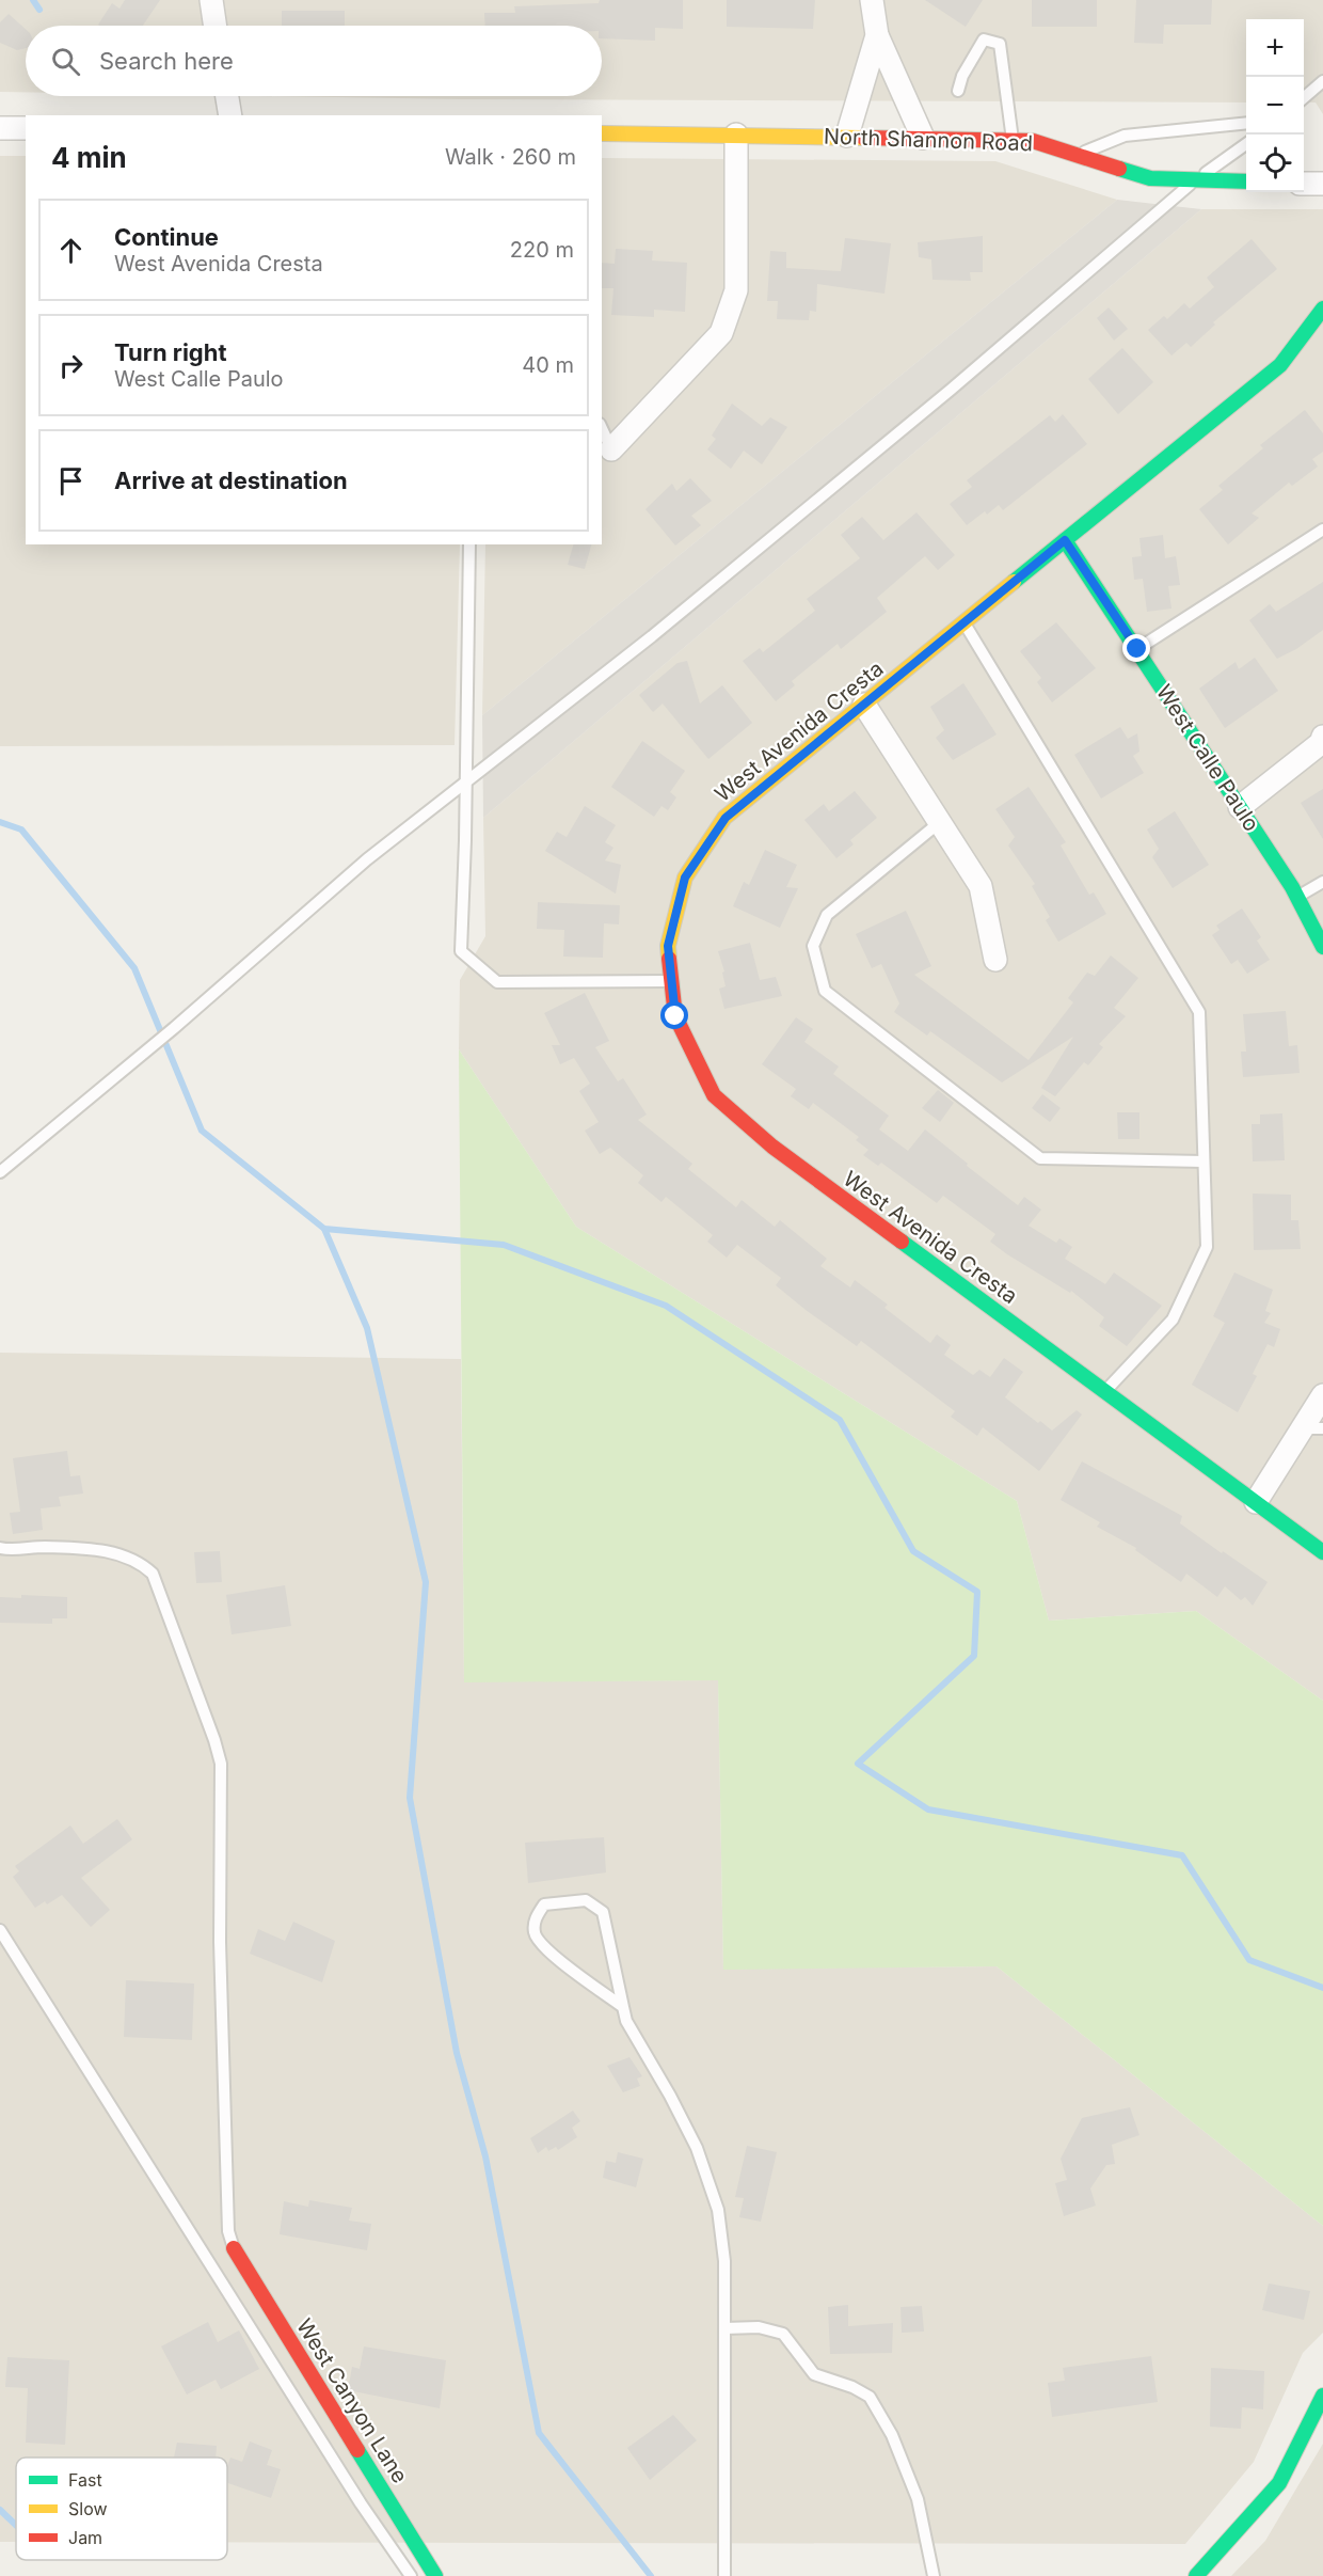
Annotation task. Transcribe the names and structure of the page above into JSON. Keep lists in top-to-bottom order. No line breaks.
{"streets":{"street":["North Shannon Road","West Avenida Cresta","West Calle Paulo","West Canyon Lane"]},"crossings":[["West Avenida Cresta","West Calle Paulo"]],"legend":["Fast","Slow","Jam"],"page":{"map_buttons":["+","−"],"search":"Search here","heading":["4 min","Walk · 260 m"],"list":[["Continue","West Avenida Cresta","220 m"],["Turn right","West Calle Paulo","40 m"],"Arrive at destination"]}}
